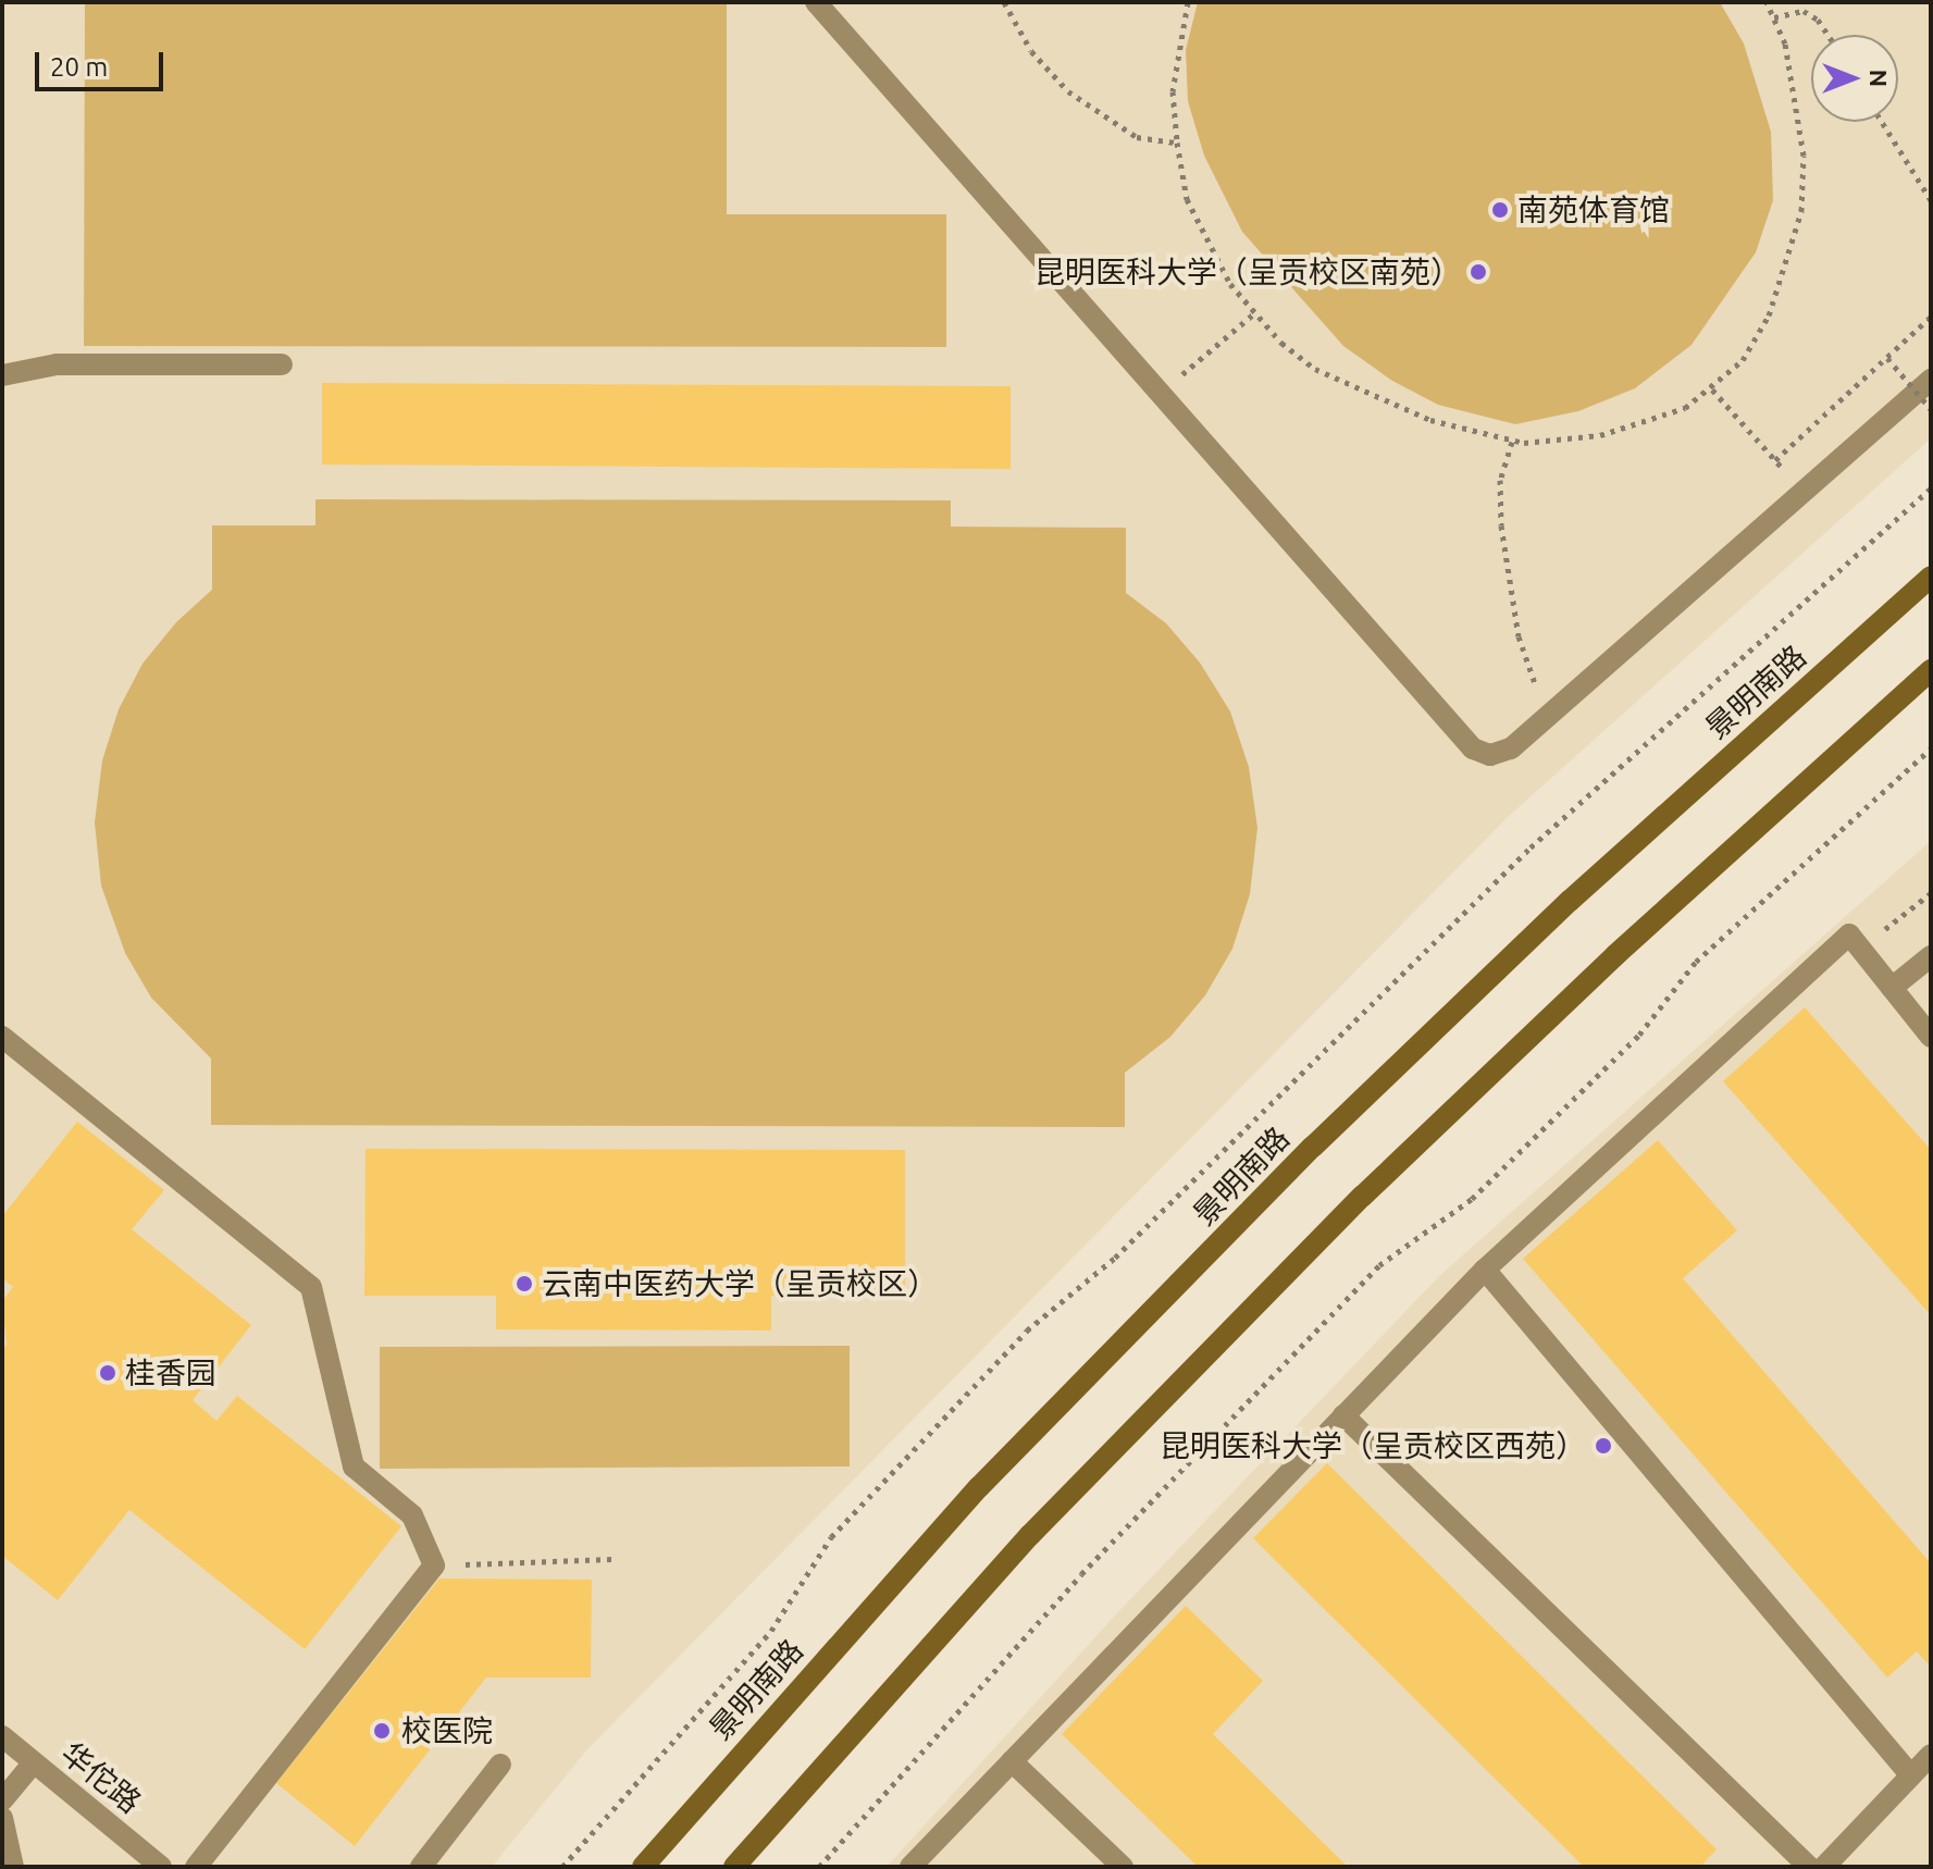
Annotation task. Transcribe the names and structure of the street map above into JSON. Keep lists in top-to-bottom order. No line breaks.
{"streets":{"street":["景明南路"],"lane":["华佗路"]},"places":["南苑体育馆","昆明医科大学（呈贡校区南苑）","云南中医药大学（呈贡校区）","桂香园","昆明医科大学（呈贡校区西苑）","校医院"],"scale_bar":"20 m","north":"right"}
